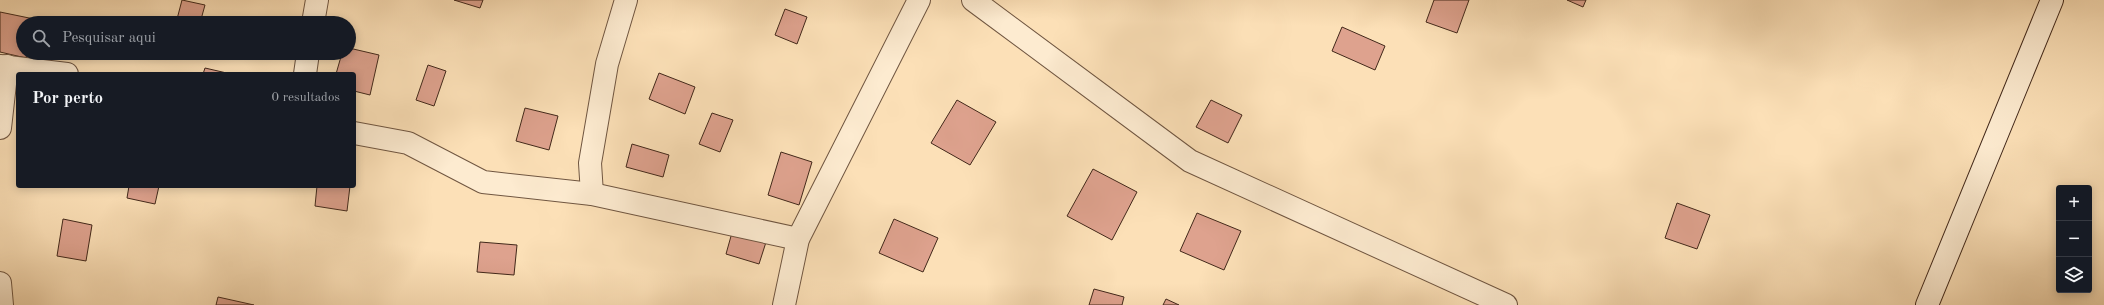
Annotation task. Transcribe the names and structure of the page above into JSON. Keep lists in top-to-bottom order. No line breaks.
{"page":{"search":"Pesquisar aqui","heading":["Por perto","0 resultados"],"map_buttons":["+","−"]}}
